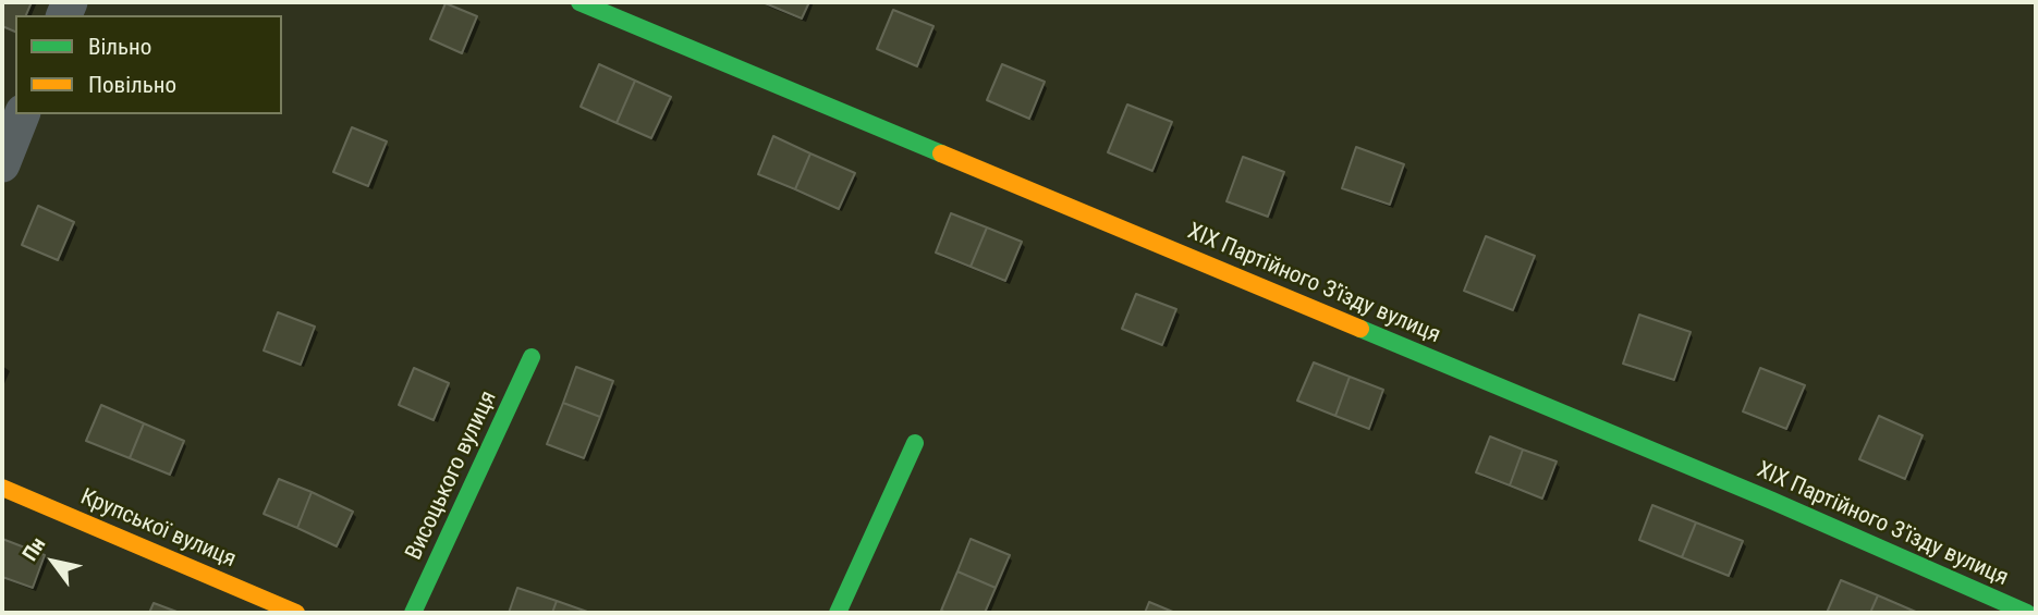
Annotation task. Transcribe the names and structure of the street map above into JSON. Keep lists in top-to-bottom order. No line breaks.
{"streets":{"street":["XIX Партійного З'їзду вулиця","Висоцького вулиця","Крупської вулиця"]},"legend":["Вільно","Повільно"],"north":"top left"}
